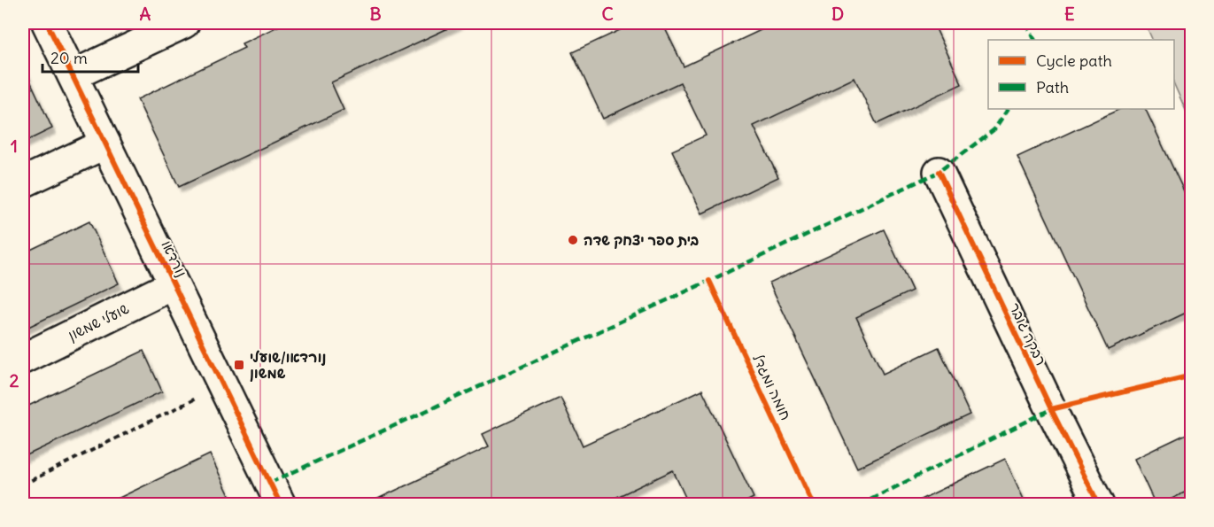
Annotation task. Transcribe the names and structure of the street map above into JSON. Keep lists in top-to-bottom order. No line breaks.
{"streets":{"street":["נורדאו","שועלי שמשון","רבקה גובר"],"cycle path":["חומה ומגדל"]},"crossings":[["נורדאו","שועלי שמשון"]],"places":{"other":["בית ספר יצחק שדה"],"transit":["נורדאו/שועלי שמשון"]},"legend":["Cycle path","Path"],"scale_bar":"20 m","grid":{"columns":["A","B","C","D","E"],"rows":["1","2"]}}
